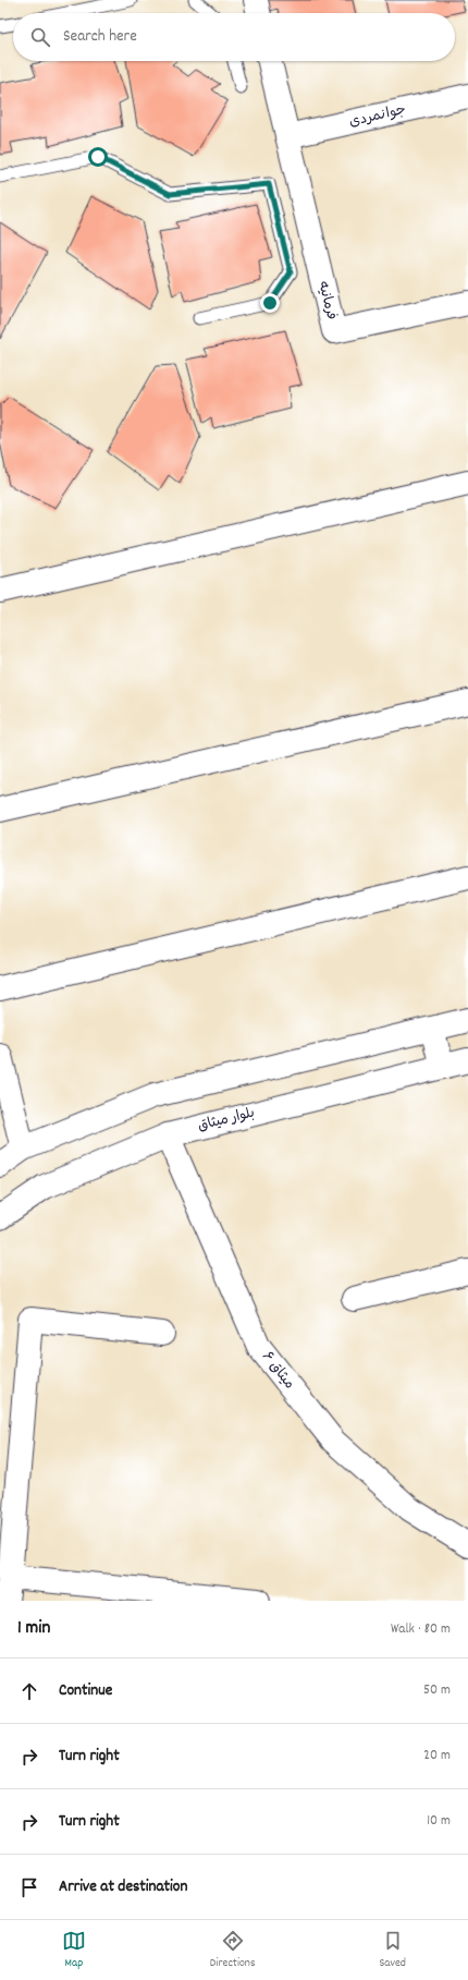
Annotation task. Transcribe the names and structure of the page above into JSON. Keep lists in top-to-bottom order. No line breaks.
{"streets":{"street":["جوانمردی","فرمانیه","بلوار میثاق","میثاق ۶"]},"crossings":[["جوانمردی","فرمانیه"],["بلوار میثاق","میثاق ۶"]],"page":{"search":"Search here","heading":["1 min","Walk · 80 m"],"list":[["Continue","50 m"],["Turn right","20 m"],["Turn right","10 m"],"Arrive at destination"],"nav":["Map","Directions","Saved"]}}
